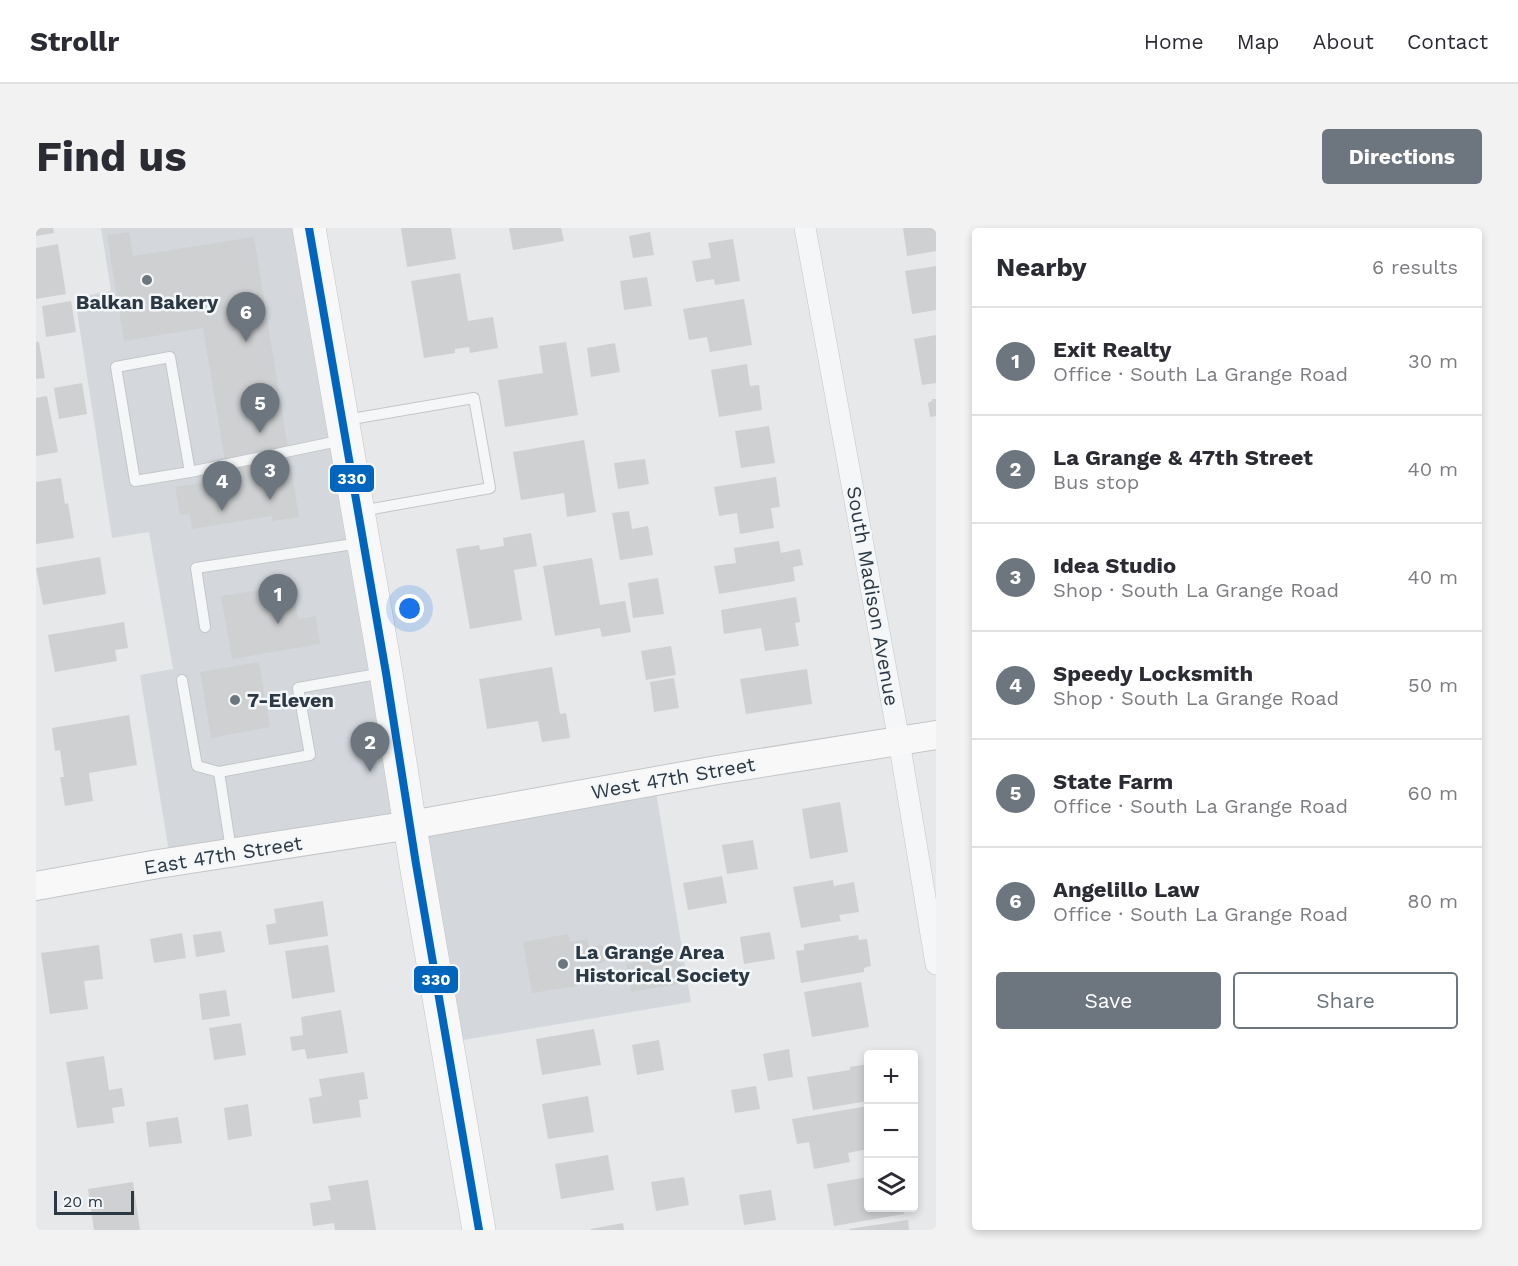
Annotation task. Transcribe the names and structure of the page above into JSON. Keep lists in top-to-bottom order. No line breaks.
{"streets":{"main road":["West 47th Street","East 47th Street"],"street":["South Madison Avenue"]},"crossings":[["South Madison Avenue","West 47th Street"],["West 47th Street","East 47th Street"]],"places":["Balkan Bakery","7-Eleven","La Grange Area Historical Society"],"lines":["transit line 330"],"scale_bar":"20 m","page":{"header":"Strollr","nav":["Home","Map","About","Contact"],"buttons":["Directions",["Save","Share"]],"title":"Find us","heading":["Nearby","6 results"],"pins":["6","5","3","4","1","2"],"list":[{"mark":"1","name":"Exit Realty","note":"Office · South La Grange Road","value":"30 m"},{"mark":"2","name":"La Grange & 47th Street","note":"Bus stop","value":"40 m"},{"mark":"3","name":"Idea Studio","note":"Shop · South La Grange Road","value":"40 m"},{"mark":"4","name":"Speedy Locksmith","note":"Shop · South La Grange Road","value":"50 m"},{"mark":"5","name":"State Farm","note":"Office · South La Grange Road","value":"60 m"},{"mark":"6","name":"Angelillo Law","note":"Office · South La Grange Road","value":"80 m"}],"map_buttons":["+","−"],"scale":"20 m"}}
